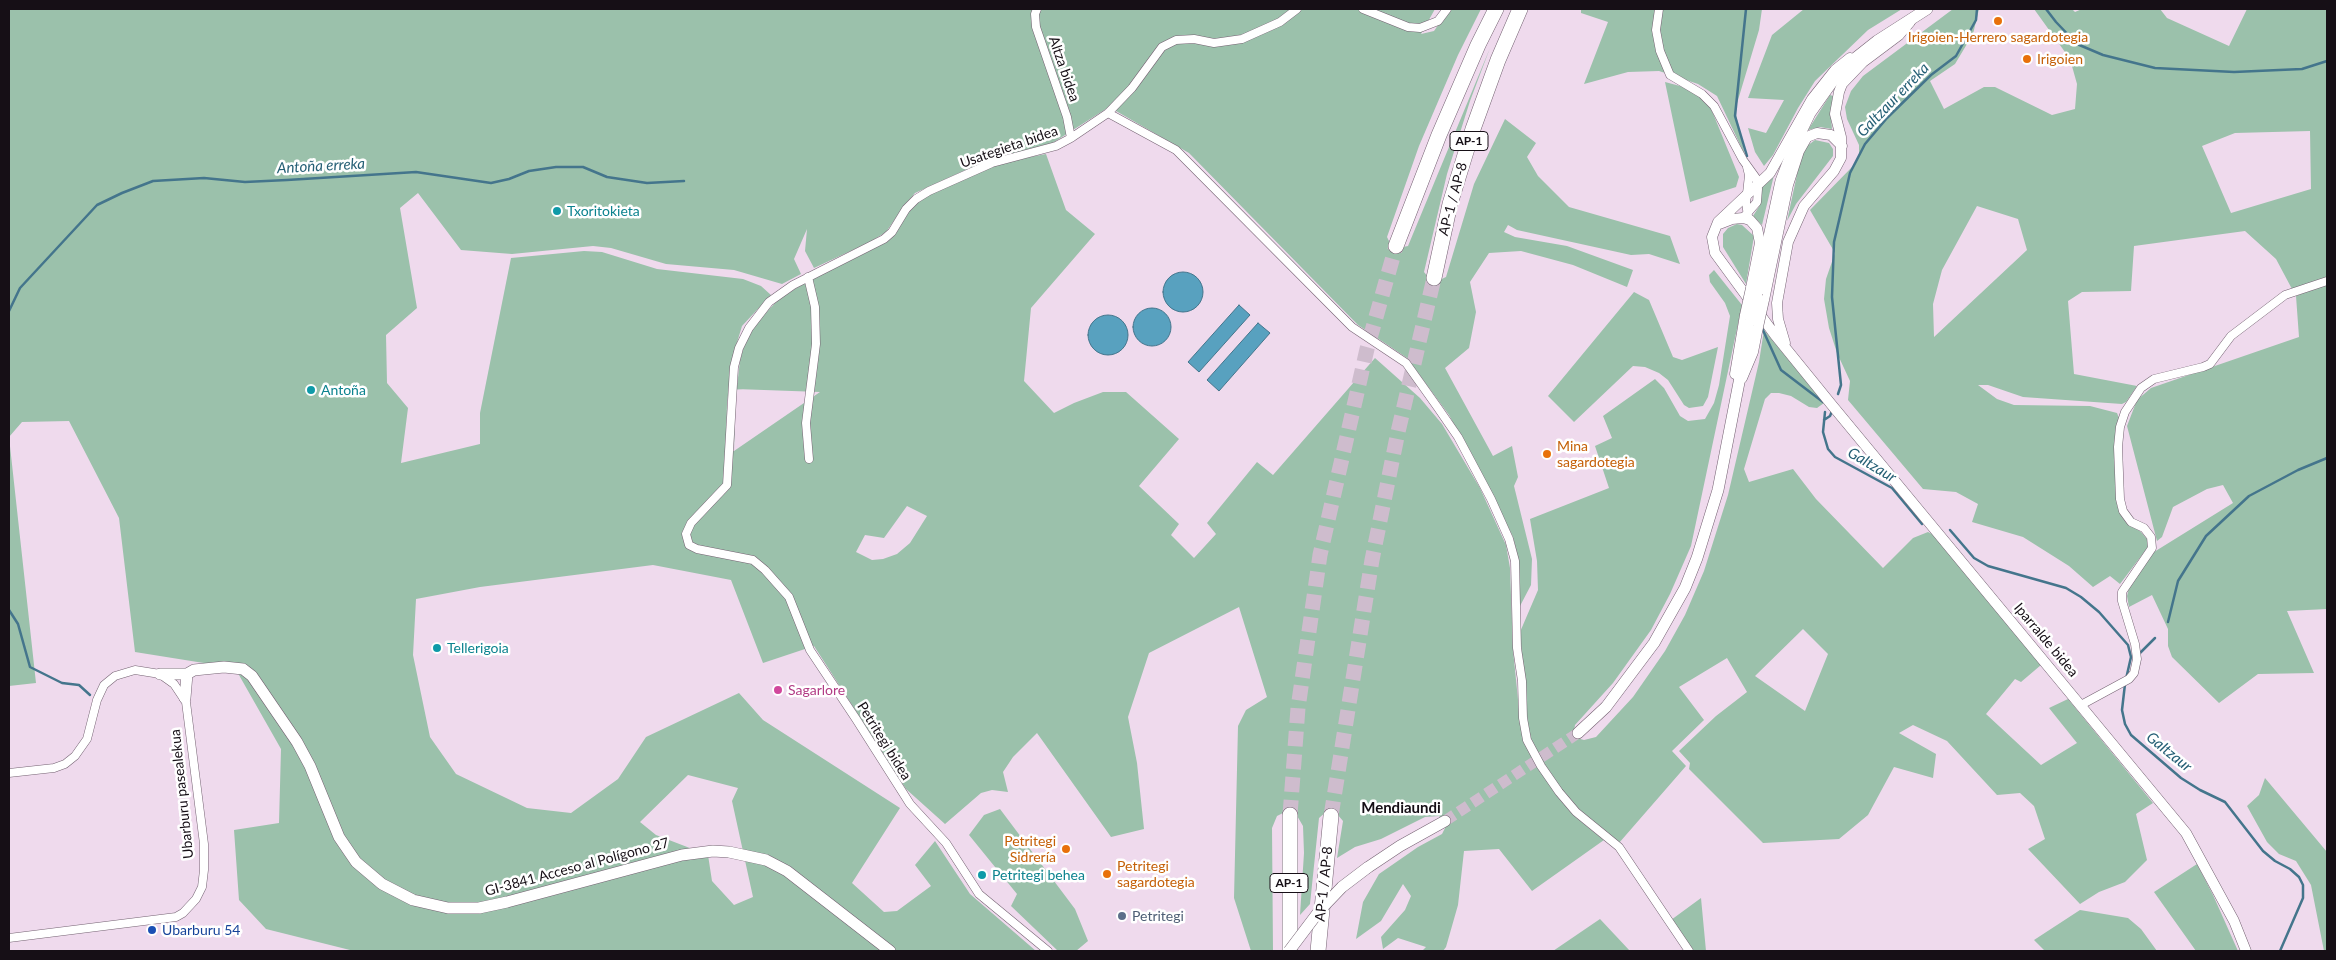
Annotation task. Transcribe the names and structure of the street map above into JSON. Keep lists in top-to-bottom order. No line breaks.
{"streets":{"highway":["AP-1","AP-1 / AP-8"],"main road":["Ubarburu pasealekua","GI-3841 Acceso al Polígono 27"],"street":["Altza bidea","Usategieta bidea","Iparralde bidea","Petritegi bidea"]},"crossings":[["Altza bidea","Usategieta bidea"],["Usategieta bidea","Petritegi bidea"],["Ubarburu pasealekua","GI-3841 Acceso al Polígono 27"]],"districts":["Mendiaundi"],"water":["Galtzaur erreka","Antoña erreka","Galtzaur"],"places":["Irigoien-Herrero sagardotegia","Irigoien","Txoritokieta","Antoña","Mina sagardotegia","Tellerigoia","Sagarlore","Petritegi Sidrería","Petritegi sagardotegia","Petritegi behea","Petritegi","Ubarburu 54"]}
